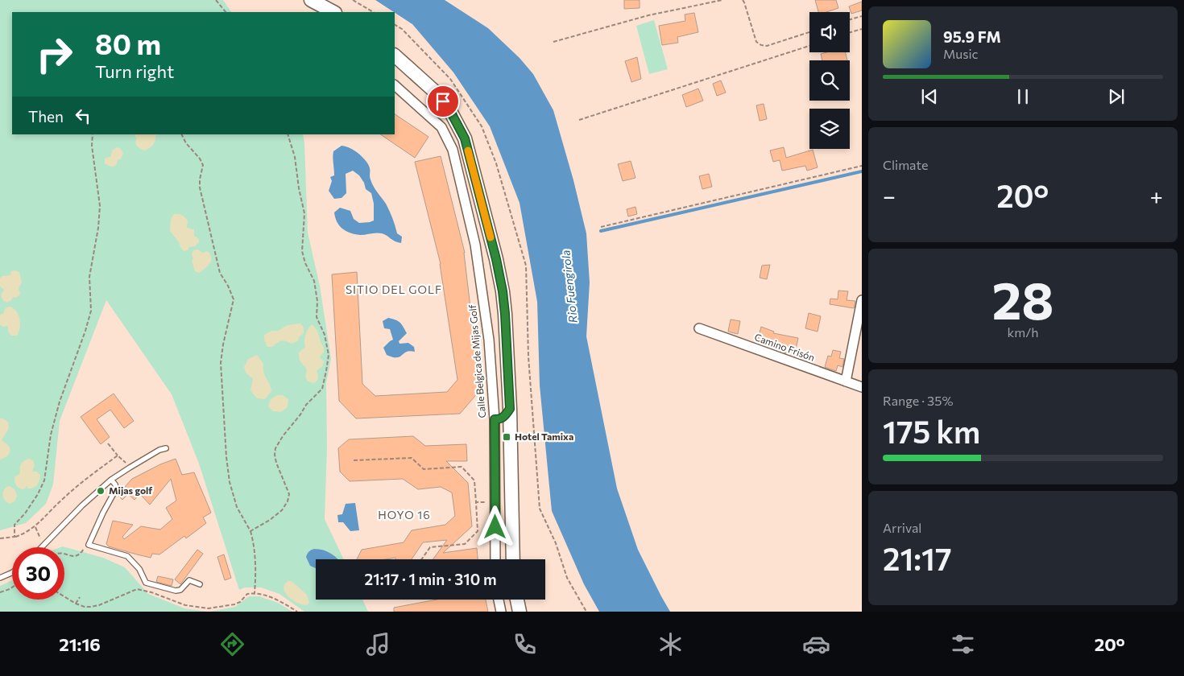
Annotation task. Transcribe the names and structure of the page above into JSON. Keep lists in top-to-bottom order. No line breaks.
{"streets":{"street":["Camino Frisón","Calle Belgica de Mijas Golf"]},"districts":["SITIO DEL GOLF","HOYO 16"],"water":["Rio Fuengirola"],"places":{"transit":["Hotel Tamixa"],"other":["Mijas golf"]},"page":{"turn":["80 m","Turn right"],"song":["95.9 FM","Music"],"then":"Then","tile":["Climate",["28","km/h"],["Range · 35%","175 km"],["Arrival","21:17"]],"heat":["−","20°","+"],"limit":"30","trip":"21:17 · 1 min · 310 m","tabs":["21:16","20°"]}}
